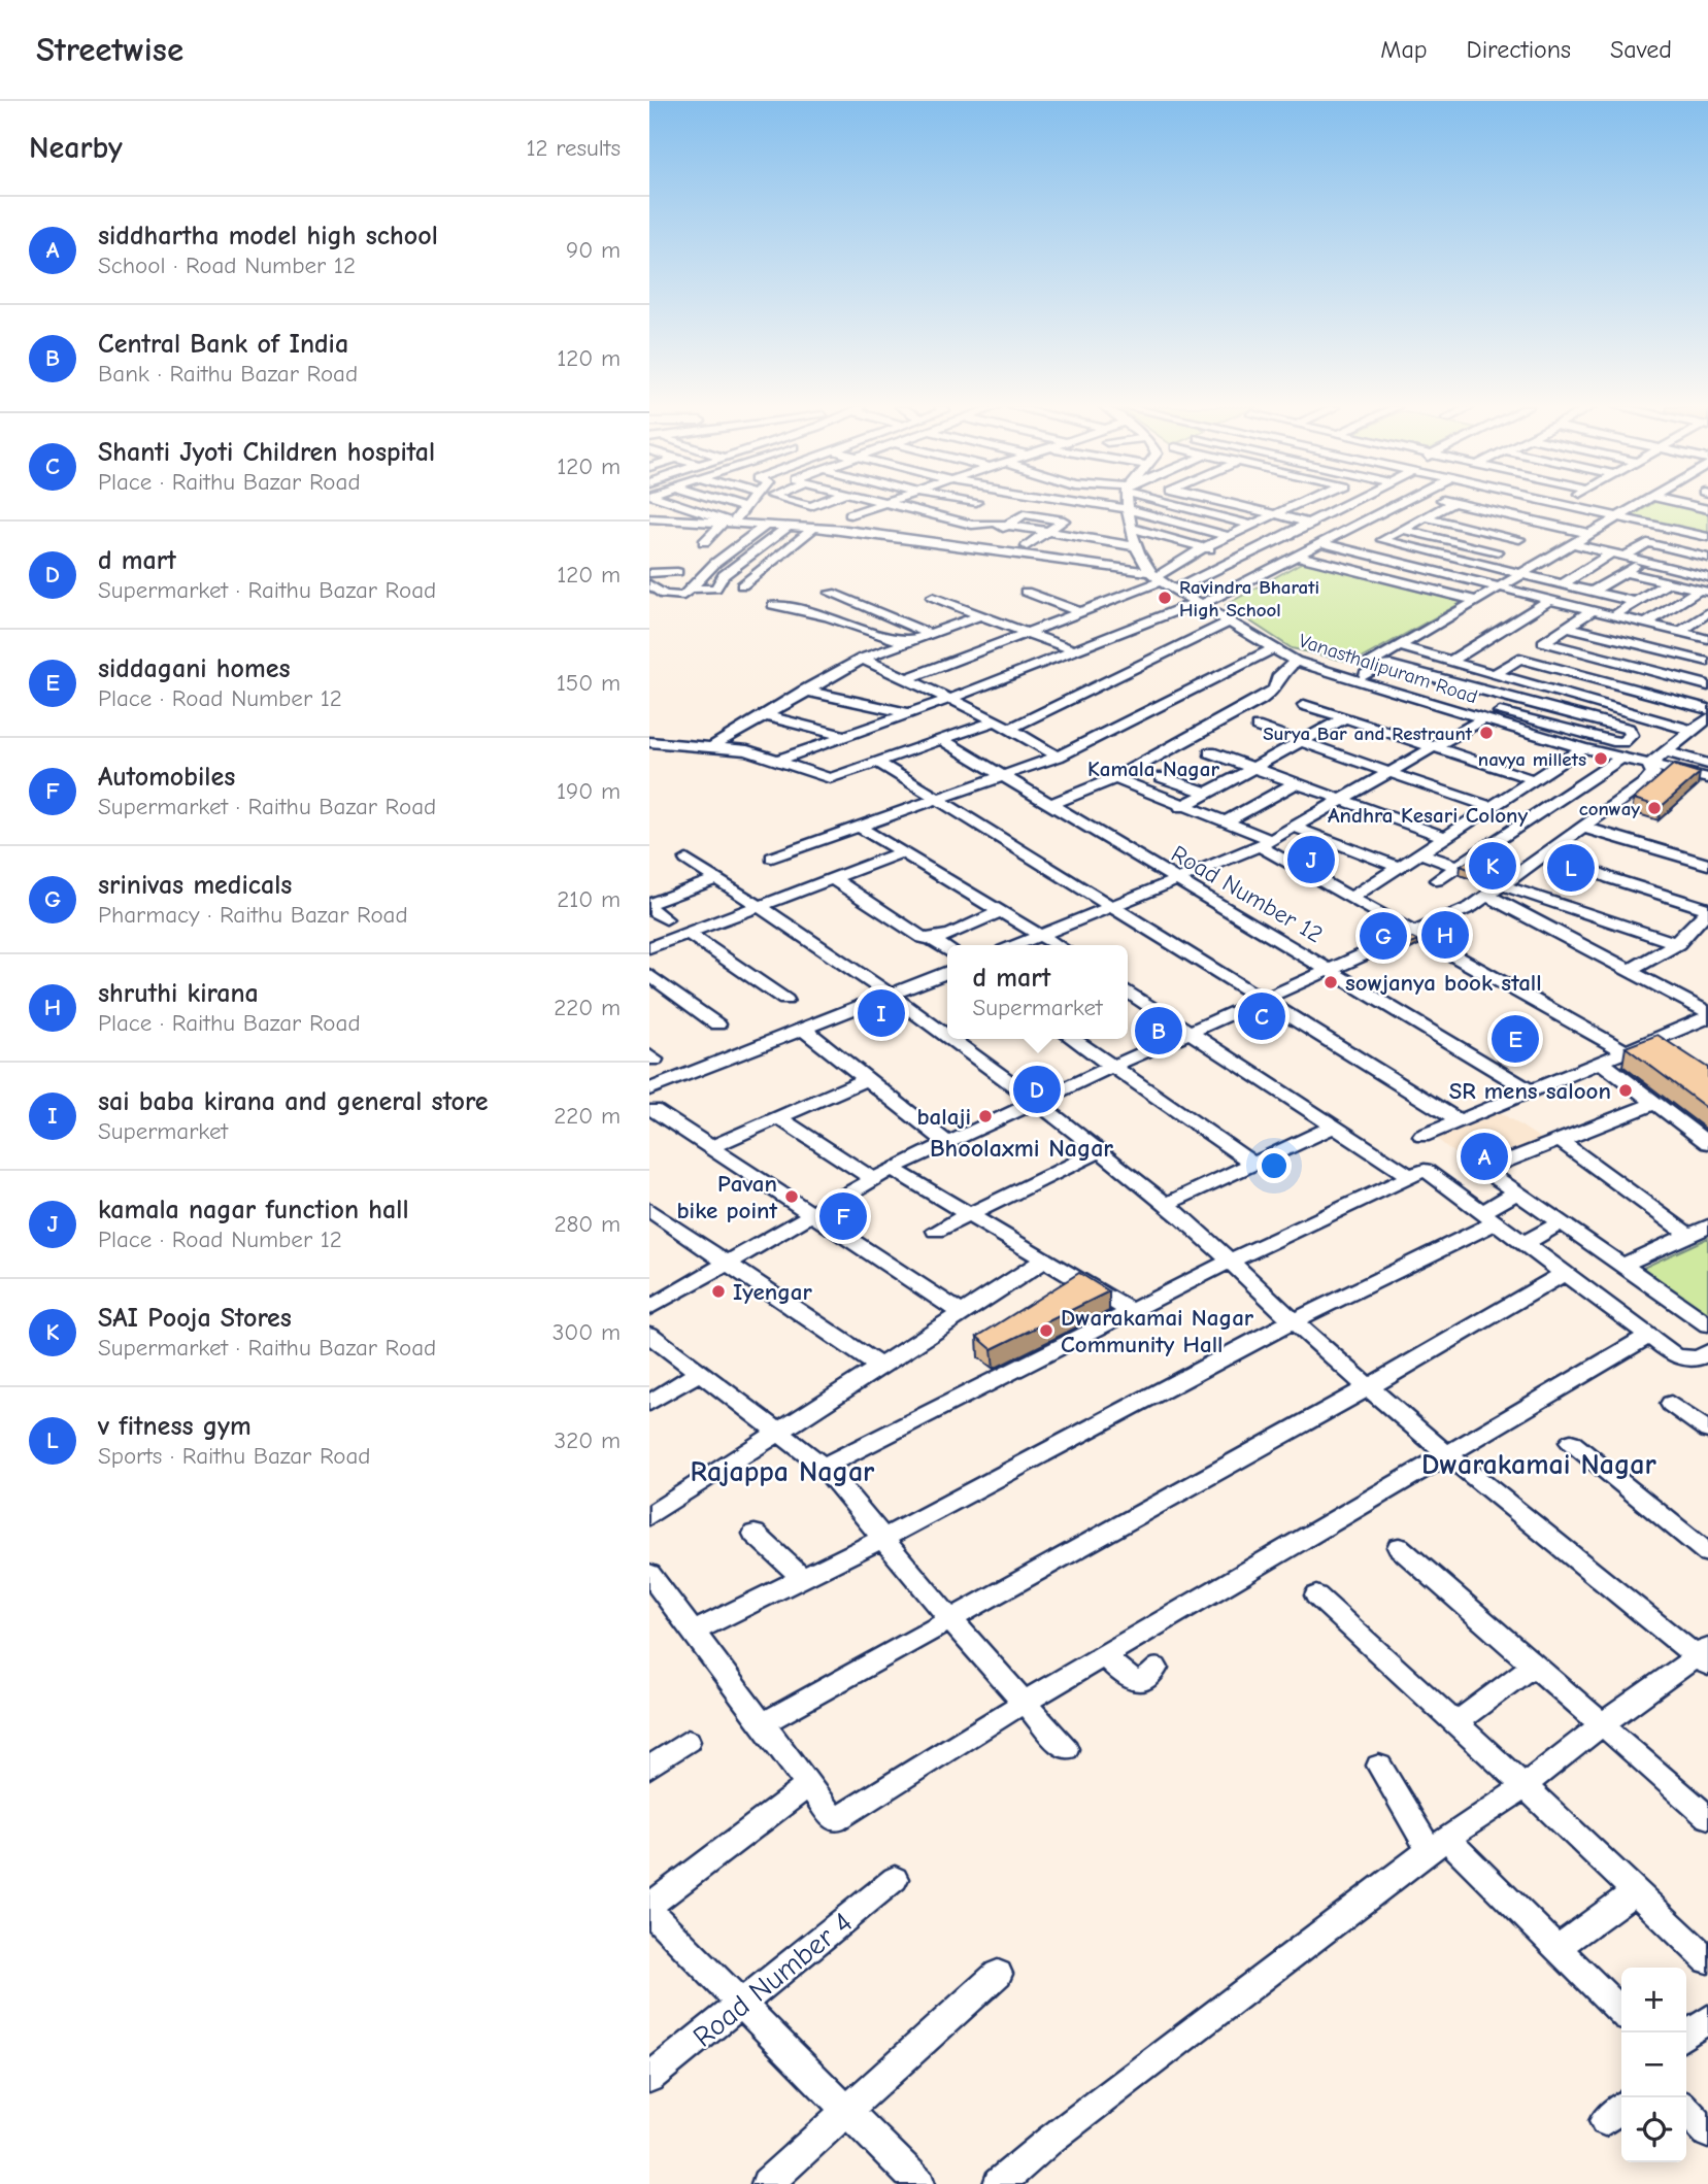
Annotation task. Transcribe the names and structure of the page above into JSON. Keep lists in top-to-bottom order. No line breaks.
{"streets":{"street":["Vanasthalipuram Road","Road Number 12","Road Number 4"]},"districts":["Kamala Nagar","Andhra Kesari Colony","Bhoolaxmi Nagar","Dwarakamai Nagar","Rajappa Nagar"],"places":["Ravindra Bharati High School","Surya Bar and Restraunt","navya millets","conway","sowjanya book stall","SR mens saloon","balaji","Pavan bike point","Iyengar","Dwarakamai Nagar Community Hall"],"page":{"header":"Streetwise","nav":["Map","Directions","Saved"],"heading":["Nearby","12 results"],"list":[{"mark":"A","name":"siddhartha model high school","note":"School · Road Number 12","value":"90 m"},{"mark":"B","name":"Central Bank of India","note":"Bank · Raithu Bazar Road","value":"120 m"},{"mark":"C","name":"Shanti Jyoti Children hospital","note":"Place · Raithu Bazar Road","value":"120 m"},{"mark":"D","name":"d mart","note":"Supermarket · Raithu Bazar Road","value":"120 m"},{"mark":"E","name":"siddagani homes","note":"Place · Road Number 12","value":"150 m"},{"mark":"F","name":"Automobiles","note":"Supermarket · Raithu Bazar Road","value":"190 m"},{"mark":"G","name":"srinivas medicals","note":"Pharmacy · Raithu Bazar Road","value":"210 m"},{"mark":"H","name":"shruthi kirana","note":"Place · Raithu Bazar Road","value":"220 m"},{"mark":"I","name":"sai baba kirana and general store","note":"Supermarket","value":"220 m"},{"mark":"J","name":"kamala nagar function hall","note":"Place · Road Number 12","value":"280 m"},{"mark":"K","name":"SAI Pooja Stores","note":"Supermarket · Raithu Bazar Road","value":"300 m"},{"mark":"L","name":"v fitness gym","note":"Sports · Raithu Bazar Road","value":"320 m"}],"pins":["J","K","L","H","G","I","C","B","E","D","A","F"],"popup":["d mart","Supermarket"],"map_buttons":["+","−"]}}
